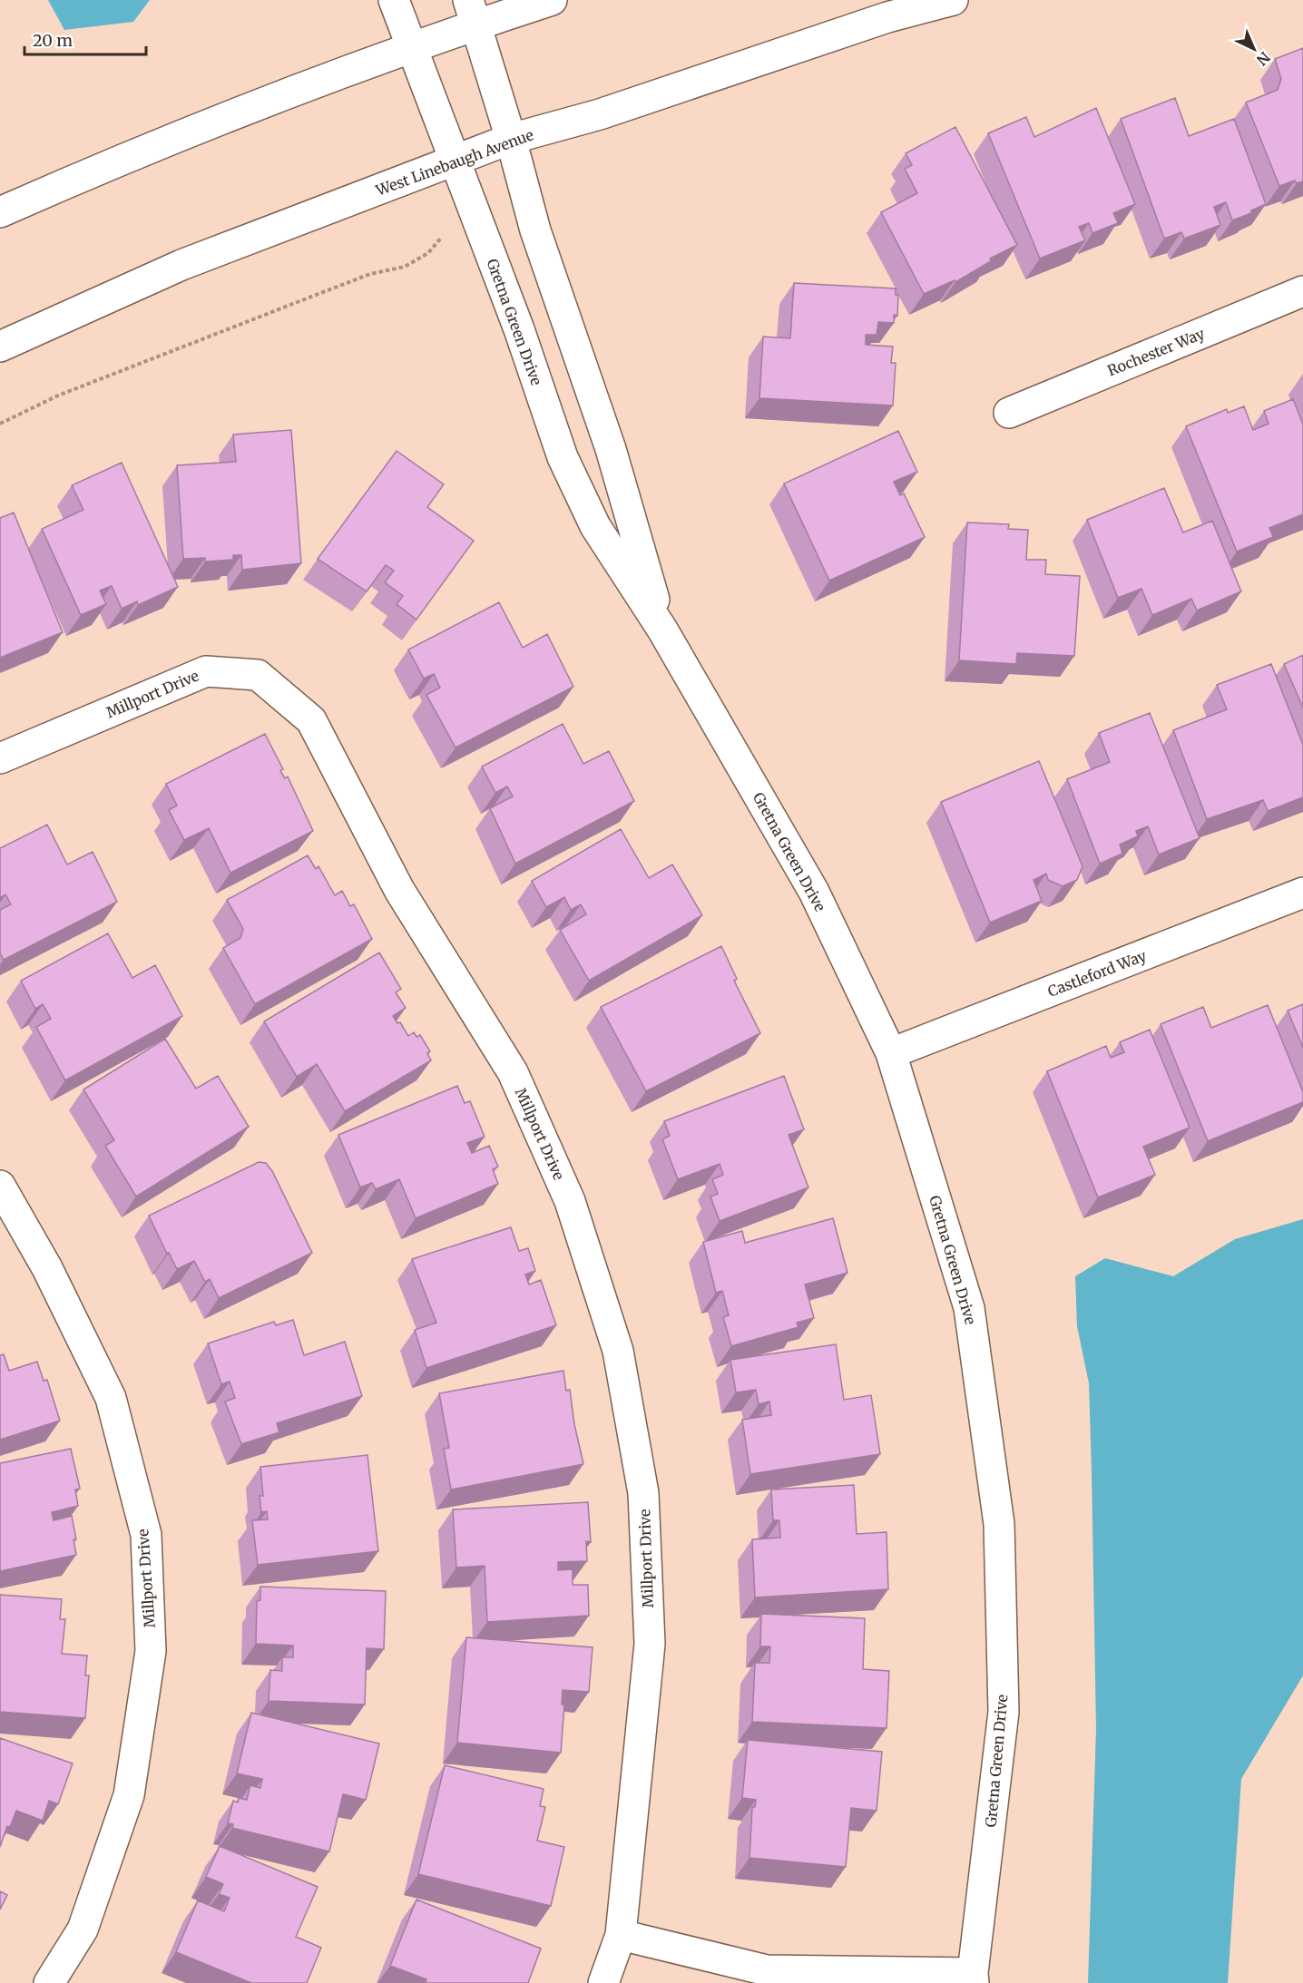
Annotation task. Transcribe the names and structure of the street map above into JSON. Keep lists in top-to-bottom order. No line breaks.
{"streets":{"street":["West Linebaugh Avenue","Gretna Green Drive","Rochester Way","Millport Drive","Castleford Way"]},"crossings":[["West Linebaugh Avenue","Gretna Green Drive"],["Gretna Green Drive","Castleford Way"]],"scale_bar":"20 m","north":"bottom right"}
